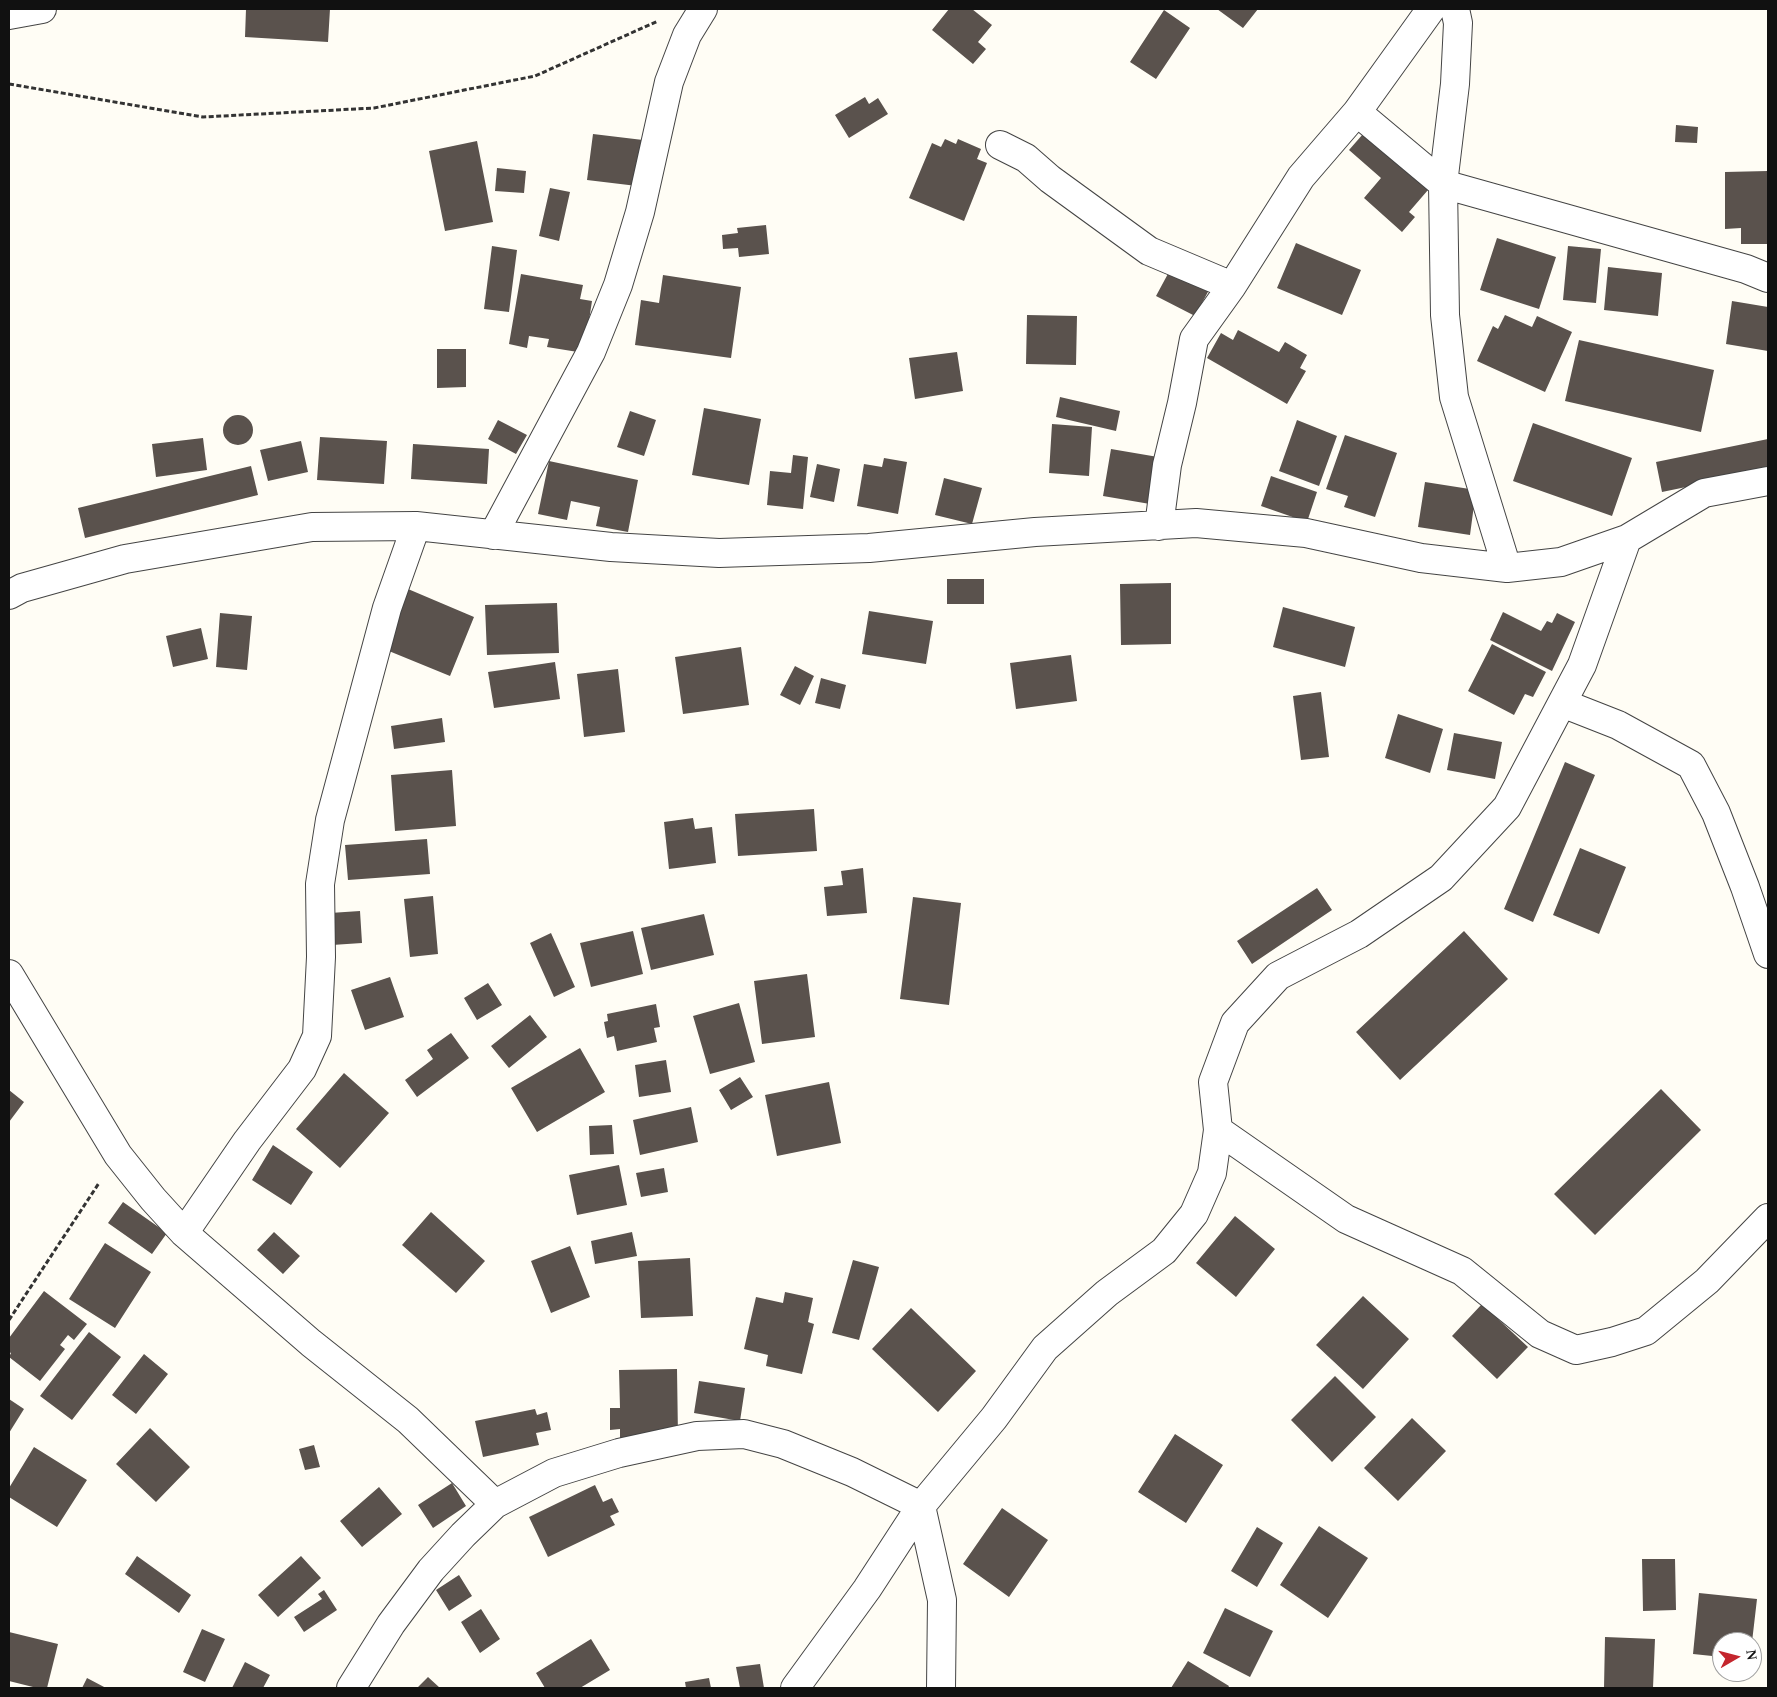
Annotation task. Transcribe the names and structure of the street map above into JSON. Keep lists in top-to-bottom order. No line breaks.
{"north":"right"}
